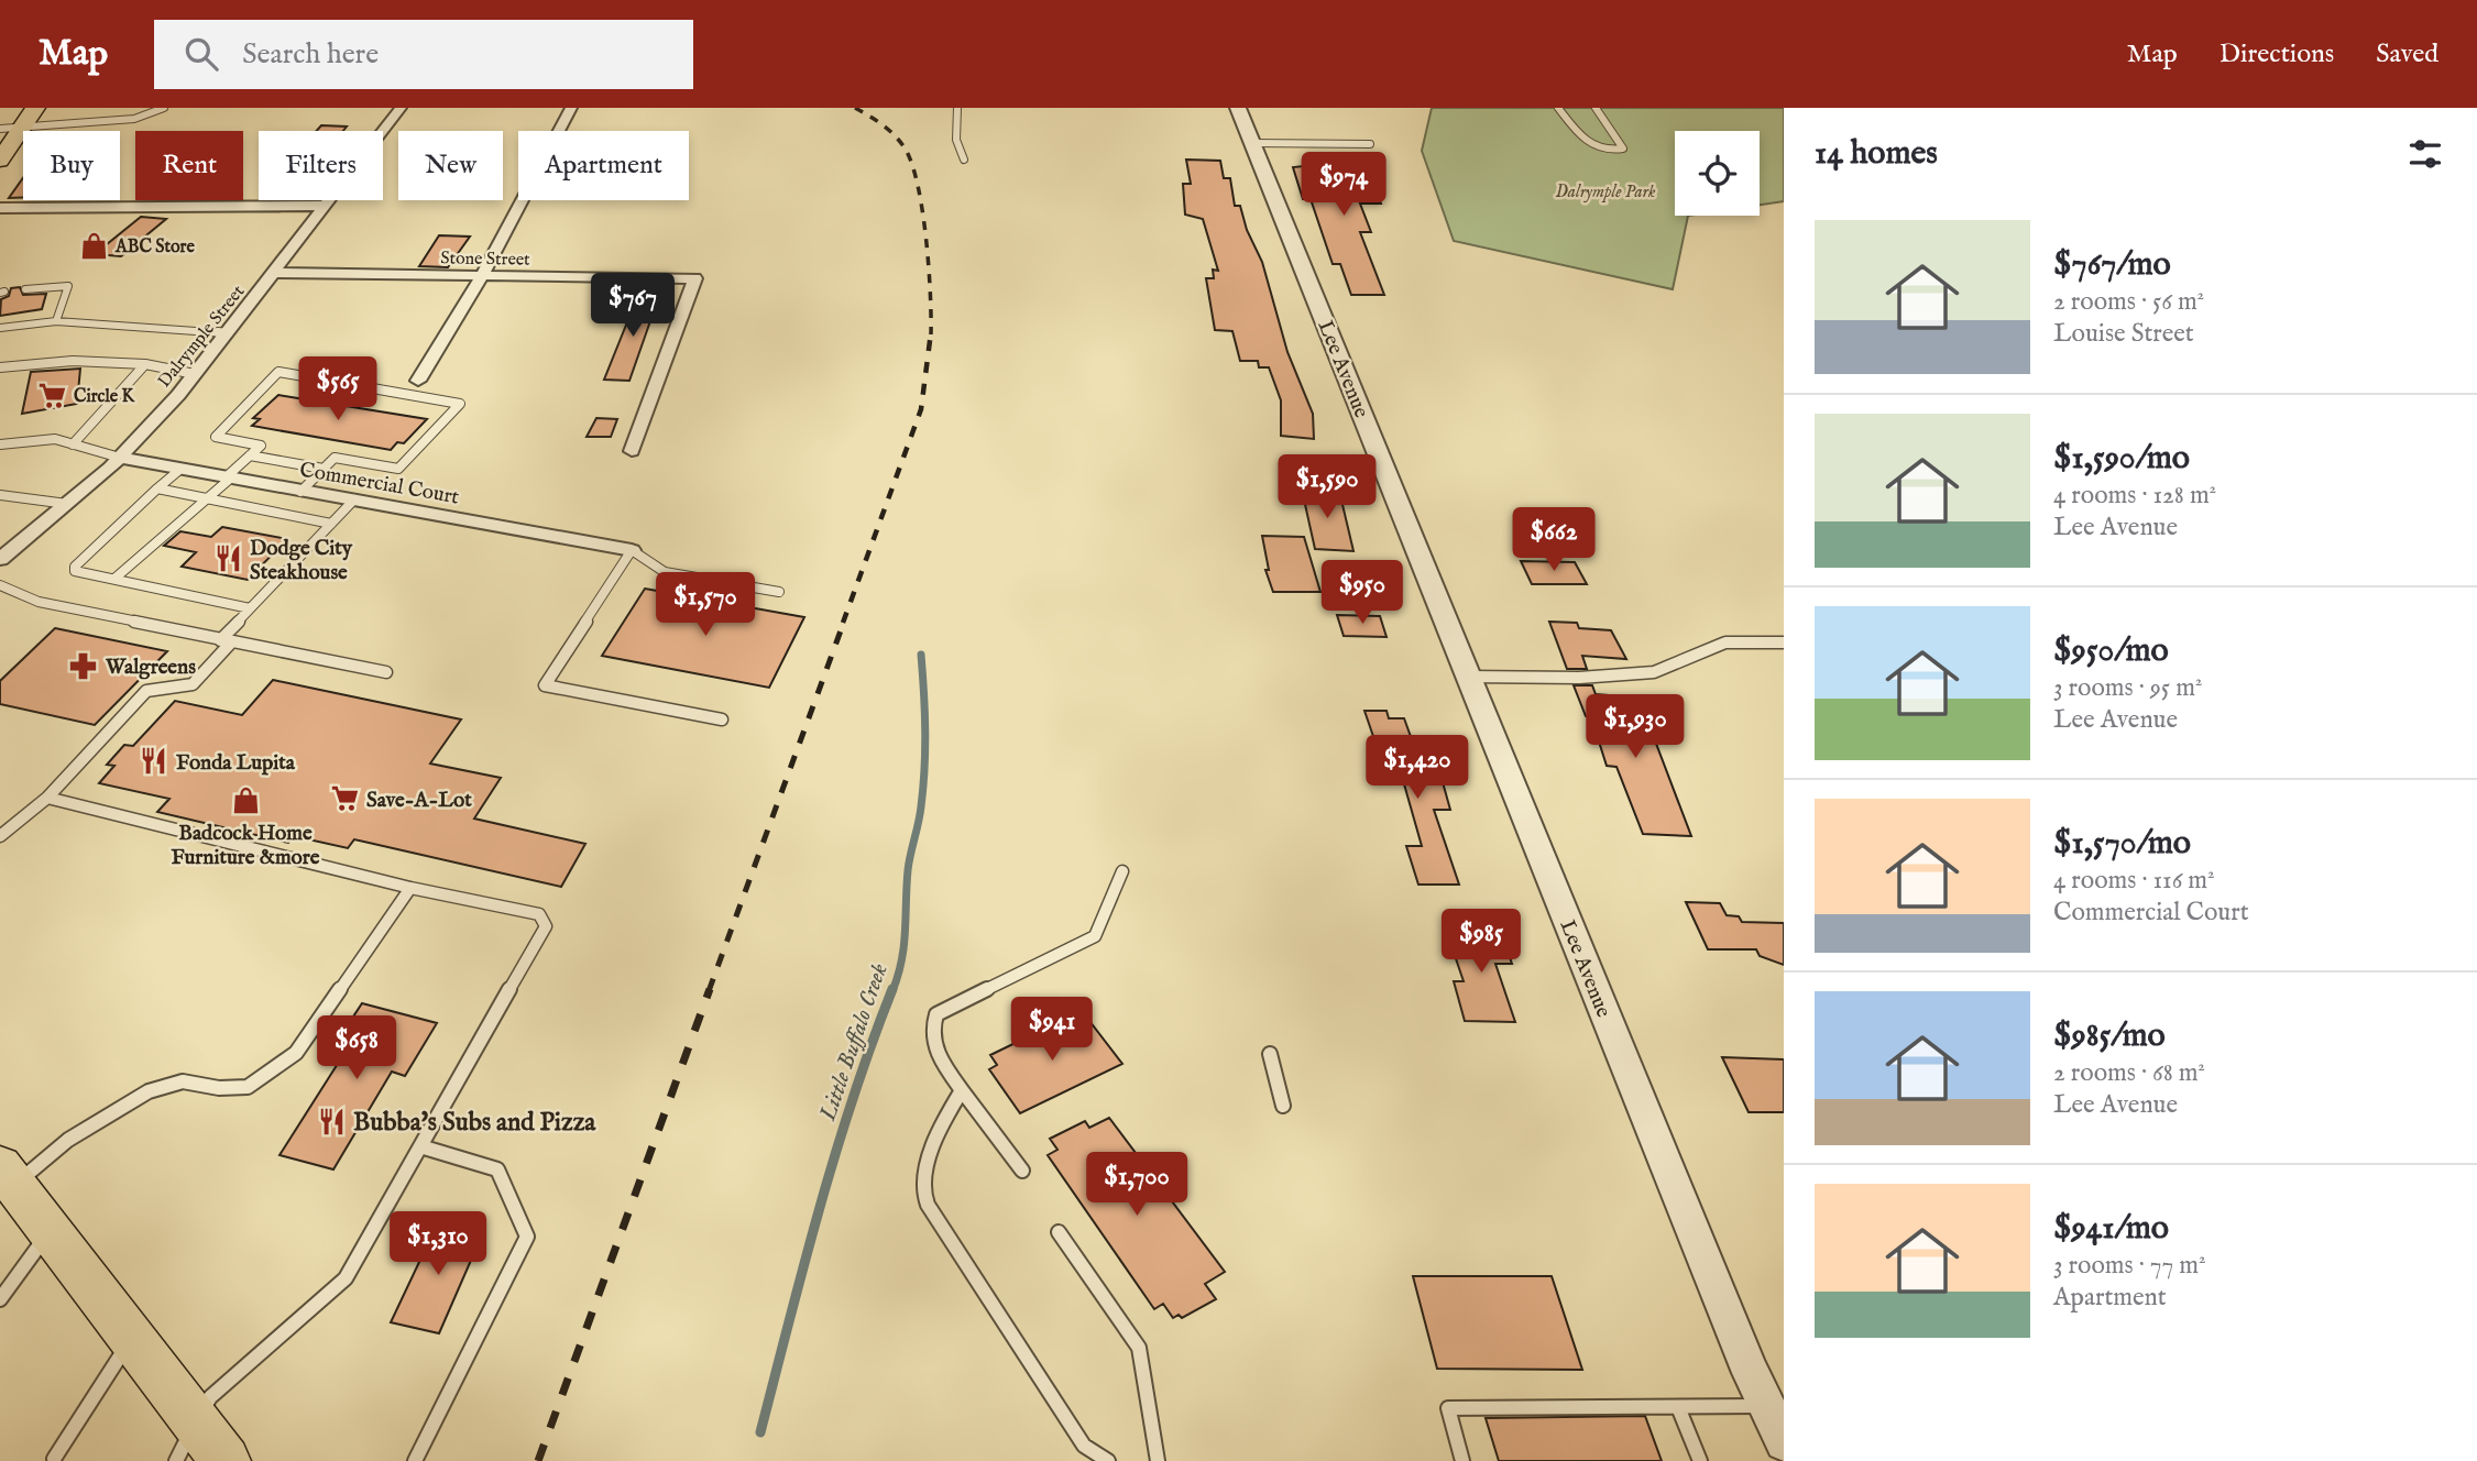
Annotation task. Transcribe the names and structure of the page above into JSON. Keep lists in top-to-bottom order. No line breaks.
{"streets":{"street":["Stone Street","Dalrymple Street","Lee Avenue","Commercial Court"]},"crossings":[["Stone Street","Dalrymple Street"],["Dalrymple Street","Commercial Court"]],"water":["Little Buffalo Creek"],"parks":["Dalrymple Park"],"places":{"shop":["ABC Store","Badcock Home Furniture &more"],"supermarket":["Circle K","Save-A-Lot"],"restaurant":["Dodge City Steakhouse","Fonda Lupita","Bubba's Subs and Pizza"],"pharmacy":["Walgreens"]},"page":{"header":"Map","search":"Search here","nav":["Map","Directions","Saved"],"heading":"14 homes","chip":["Buy","Rent","Filters","New","Apartment"],"price":["$974","$767","$565","$1,590","$662","$950","$1,570","$1,930","$1,420","$985","$941","$658","$1,700","$1,310"],"list":[{"name":"$767/mo","note":"2 rooms · 56 m² · Louise Street"},{"name":"$1,590/mo","note":"4 rooms · 128 m² · Lee Avenue"},{"name":"$950/mo","note":"3 rooms · 95 m² · Lee Avenue"},{"name":"$1,570/mo","note":"4 rooms · 116 m² · Commercial Court"},{"name":"$985/mo","note":"2 rooms · 68 m² · Lee Avenue"},{"name":"$941/mo","note":"3 rooms · 77 m² · Apartment"}]}}
